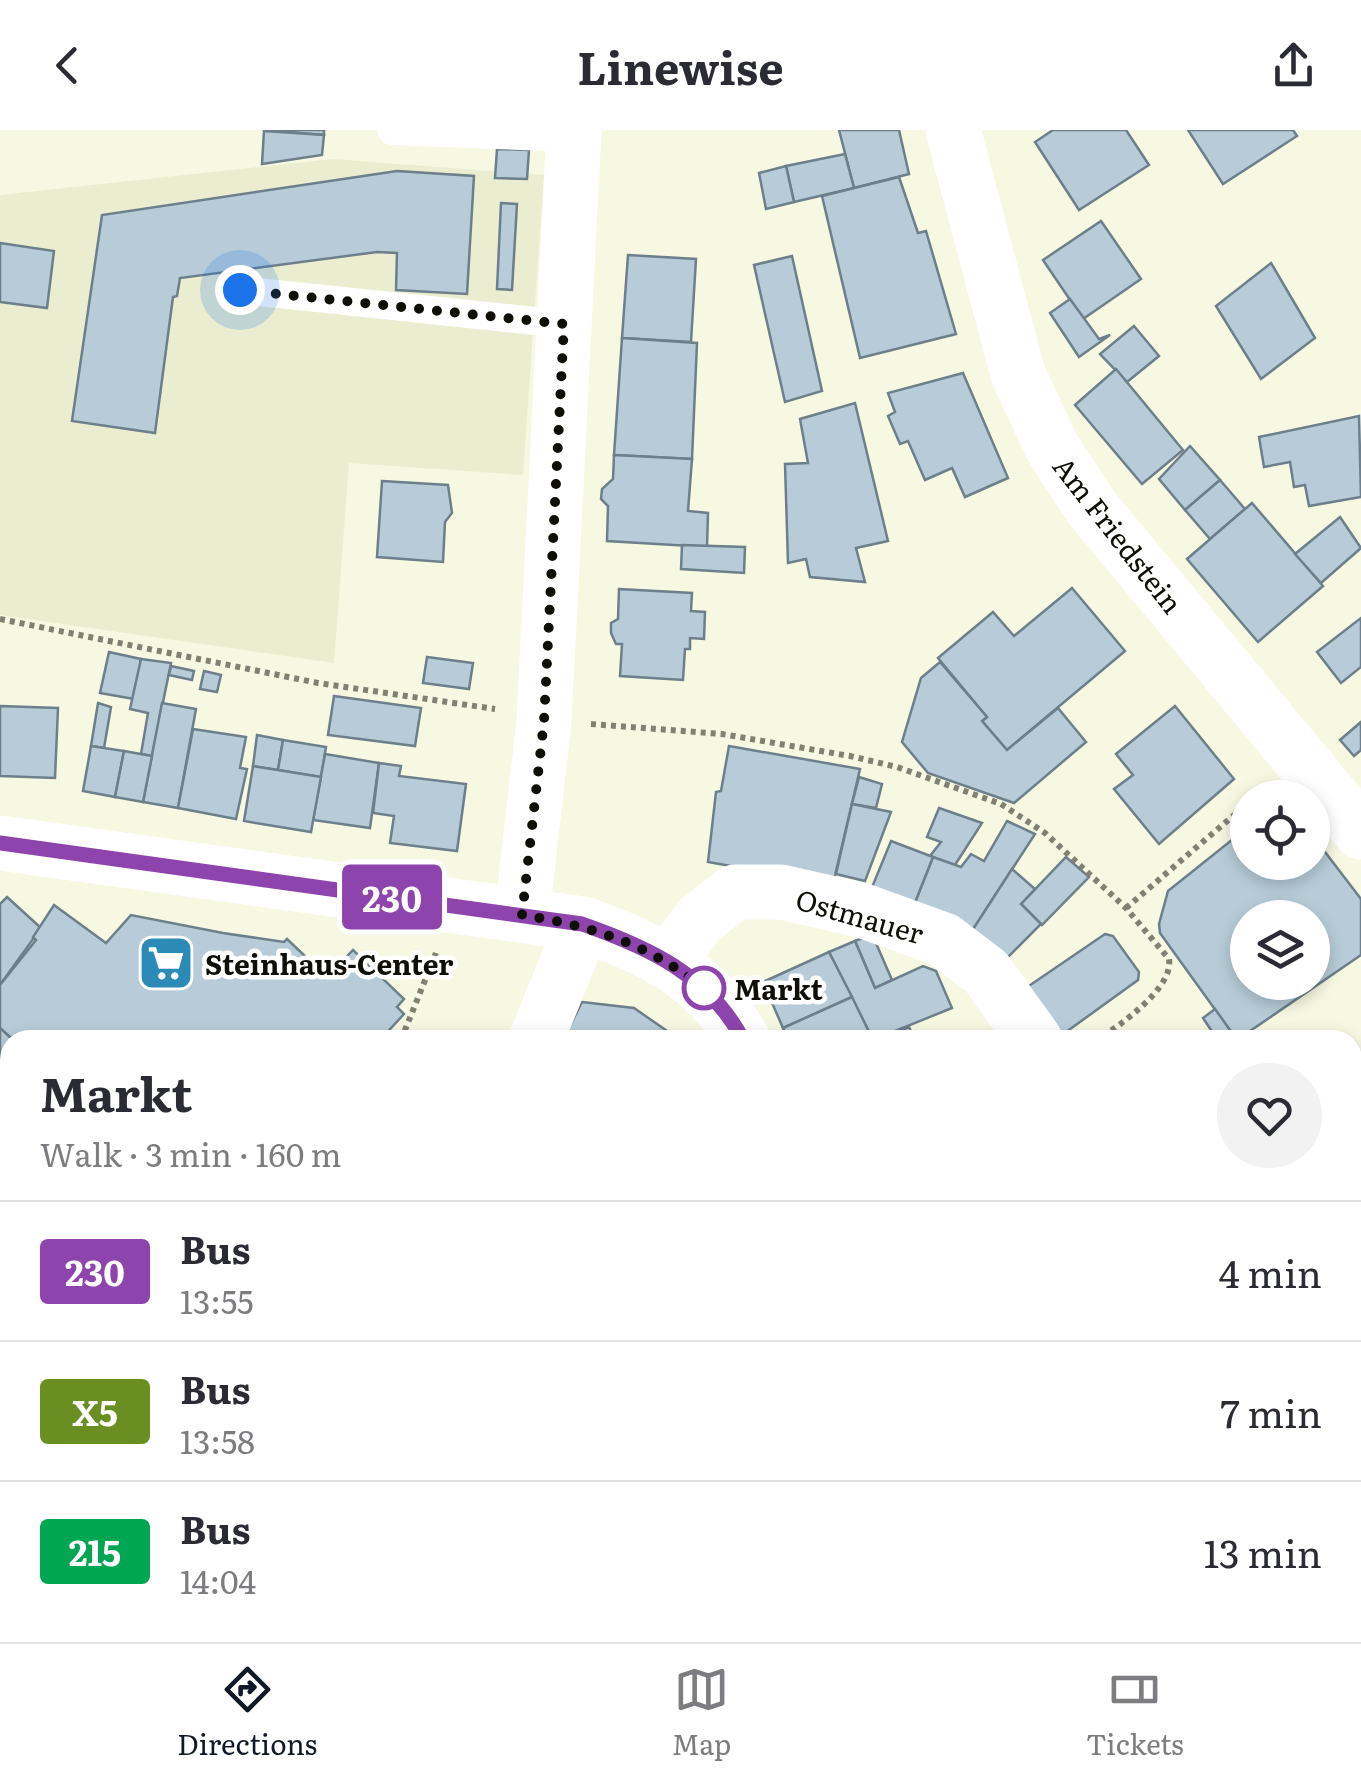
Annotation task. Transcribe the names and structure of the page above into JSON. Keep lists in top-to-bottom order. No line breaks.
{"streets":{"street":["Am Friedstein","Ostmauer"]},"places":{"supermarket":["Steinhaus-Center"],"other":["Markt"]},"lines":["bus line 230"],"page":{"header":"Linewise","on_map":"230","heading":["Markt","Walk · 3 min · 160 m"],"list":[{"mark":"230","name":"Bus","note":"13:55","value":"4 min"},{"mark":"X5","name":"Bus","note":"13:58","value":"7 min"},{"mark":"215","name":"Bus","note":"14:04","value":"13 min"}],"tabs":["Directions","Map","Tickets"]}}
